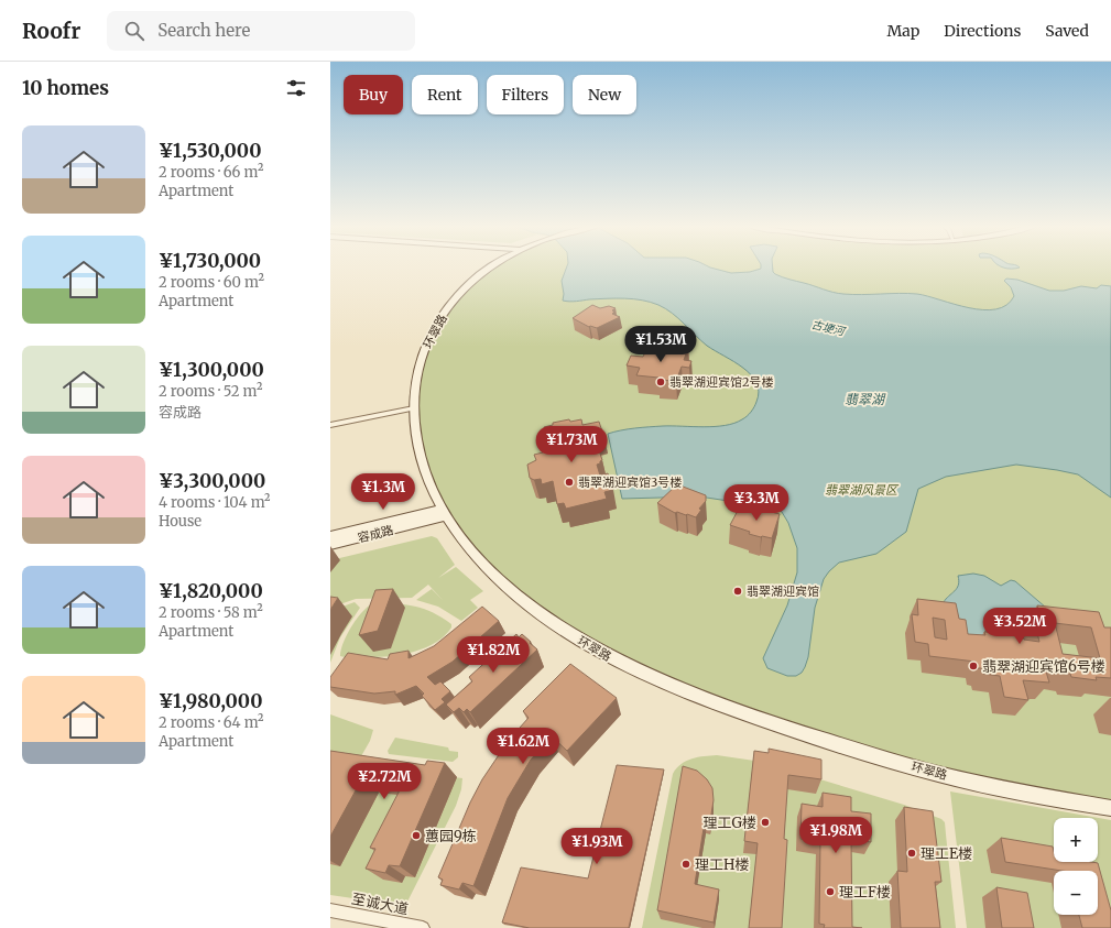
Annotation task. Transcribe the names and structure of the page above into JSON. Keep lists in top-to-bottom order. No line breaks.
{"streets":{"street":["环翠路","容成路","至诚大道"]},"crossings":[["环翠路","容成路"]],"water":["古埂河","翡翠湖"],"parks":["翡翠湖风景区"],"places":["翡翠湖迎宾馆2号楼","翡翠湖迎宾馆3号楼","翡翠湖迎宾馆","翡翠湖迎宾馆6号楼","理工G楼","蕙园9栋","理工E楼","理工H楼","理工F楼"],"page":{"header":"Roofr","search":"Search here","nav":["Map","Directions","Saved"],"heading":"10 homes","chip":["Buy","Rent","Filters","New"],"list":[{"name":"¥1,530,000","note":"2 rooms · 66 m² · Apartment"},{"name":"¥1,730,000","note":"2 rooms · 60 m² · Apartment"},{"name":"¥1,300,000","note":"2 rooms · 52 m² · 容成路"},{"name":"¥3,300,000","note":"4 rooms · 104 m² · House"},{"name":"¥1,820,000","note":"2 rooms · 58 m² · Apartment"},{"name":"¥1,980,000","note":"2 rooms · 64 m² · Apartment"}],"price":["¥1.53M","¥1.73M","¥1.3M","¥3.3M","¥3.52M","¥1.82M","¥1.62M","¥2.72M","¥1.98M","¥1.93M"],"map_buttons":["+","−"]}}
